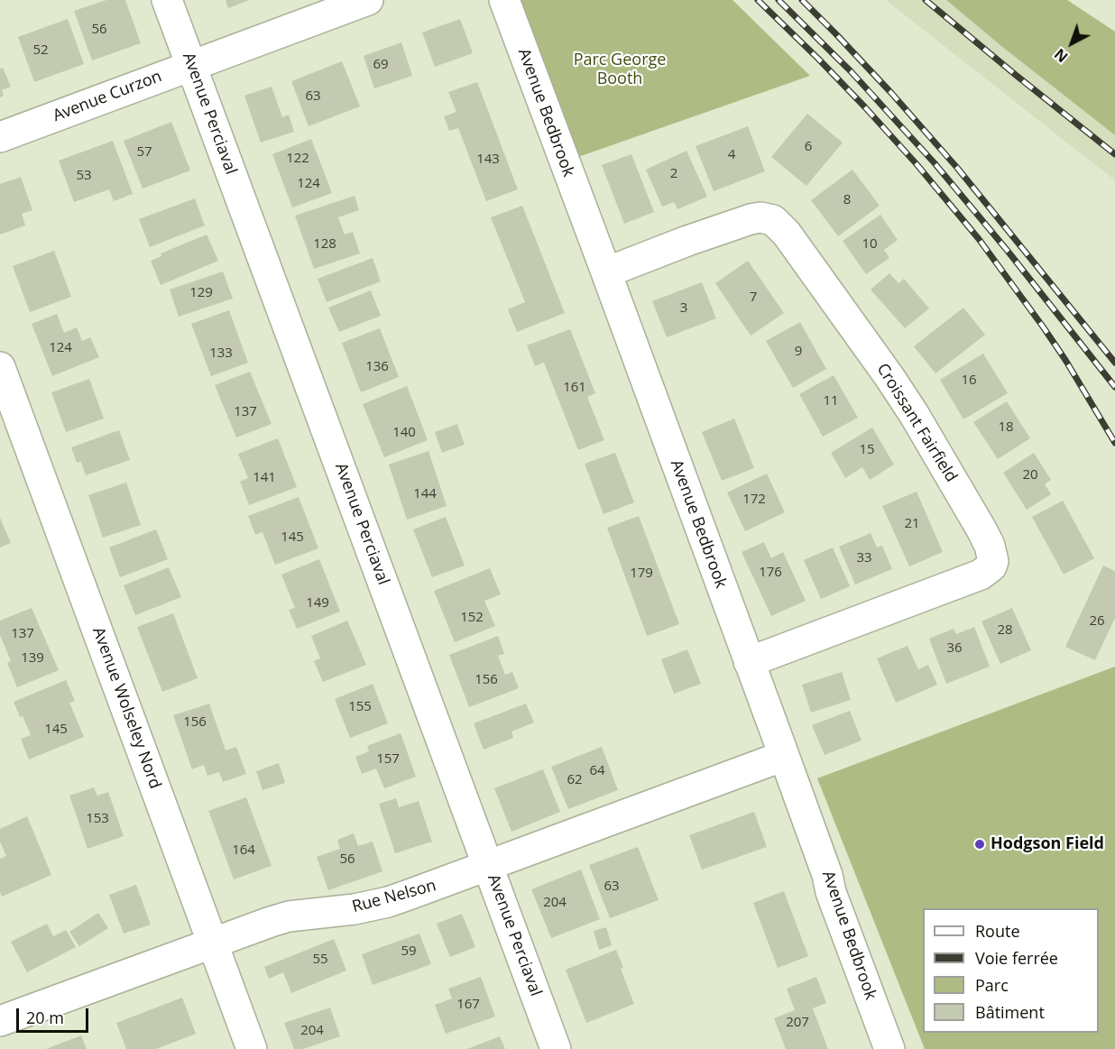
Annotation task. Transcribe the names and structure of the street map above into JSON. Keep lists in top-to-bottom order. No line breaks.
{"streets":{"street":["Avenue Curzon","Avenue Bedbrook","Avenue Perciaval","Croissant Fairfield","Avenue Wolseley Nord","Rue Nelson"]},"crossings":[["Avenue Curzon","Avenue Perciaval"],["Avenue Bedbrook","Croissant Fairfield"],["Avenue Bedbrook","Rue Nelson"],["Avenue Perciaval","Rue Nelson"],["Avenue Wolseley Nord","Rue Nelson"]],"parks":["Parc George Booth"],"places":["Hodgson Field"],"house_numbers":["56","52","69","63","6","57","4","122","143","2","53","124","8","128","10","129","7","3","124","9","133","136","16","161","11","137","18","140","15","20","141","144","172","21","145","33","176","179","149","152","26","28","137","36","139","156","155","156","145","157","64","62","153","164","56","63","204","59","55","167","207","204"],"legend":["Route","Voie ferrée","Parc","Bâtiment"],"scale_bar":"20 m","north":"bottom left"}
